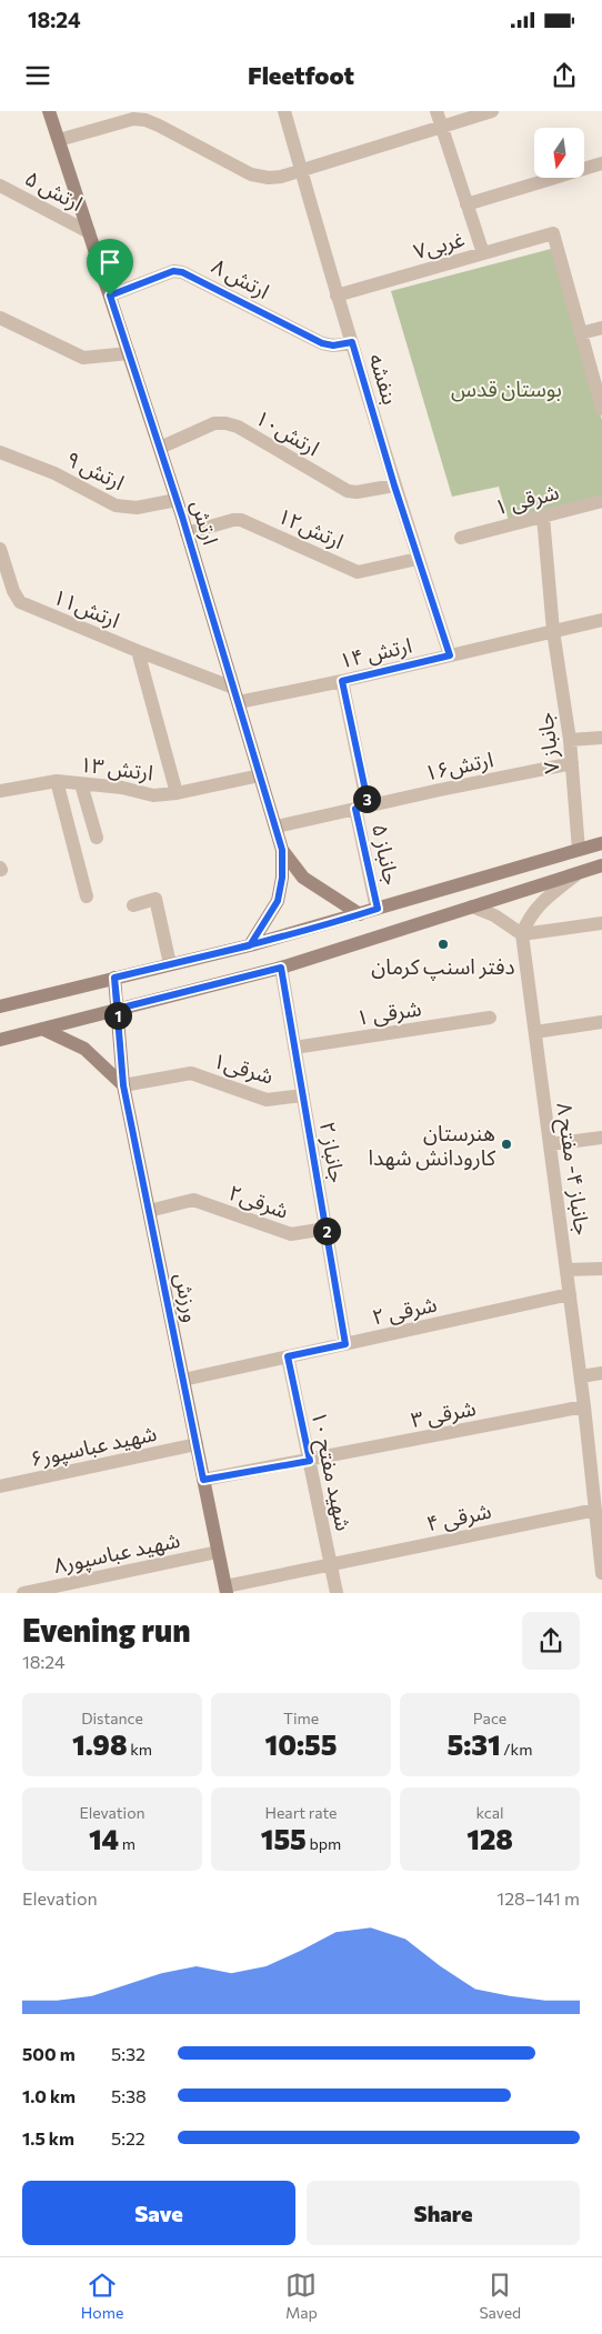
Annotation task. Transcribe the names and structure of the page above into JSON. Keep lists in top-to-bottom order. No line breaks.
{"streets":{"street":["ارتش ۵","غربی۷","ارتش ۸","بنفشه","ارتش۱۰","ارتش ۹","شرقی ۱","ارتش","ارتش۱۲","ارتش۱۱","ارتش ۱۴","جانباز ۷","ارتش۱۶","ارتش ۱۳","جانباز ۵","شرقی۱","جانباز ۲","جانباز ۴- مفتح ۸","شرقی۲","ورزش","شرقی ۲","شرقی ۳","شهید عباسپور۶","شهید مفتح ۱۰","شرقی ۴","شهید عباسپور۸"]},"crossings":[["ارتش ۵","ارتش"],["غربی۷","بنفشه"],["ارتش ۸","بنفشه"],["ارتش ۸","ارتش"],["بنفشه","ارتش۱۰"],["بنفشه","ارتش۱۲"],["بنفشه","ارتش ۱۴"],["ارتش۱۰","ارتش"],["ارتش ۹","ارتش"],["شرقی ۱","جانباز ۷"],["شرقی ۱","جانباز ۲"],["ارتش","ارتش۱۲"],["ارتش","ارتش۱۱"],["ارتش","ارتش ۱۴"],["ارتش","ارتش۱۶"],["ارتش","ارتش ۱۳"],["ارتش ۱۴","جانباز ۷"],["ارتش ۱۴","جانباز ۵"],["جانباز ۷","ارتش۱۶"],["ارتش۱۶","جانباز ۵"],["شرقی۱","جانباز ۲"],["شرقی۱","ورزش"],["جانباز ۲","شرقی۲"],["جانباز ۲","شرقی ۲"],["جانباز ۴- مفتح ۸","شرقی ۲"],["جانباز ۴- مفتح ۸","شرقی ۳"],["جانباز ۴- مفتح ۸","شرقی ۴"],["شرقی۲","ورزش"],["ورزش","شرقی ۲"],["ورزش","شهید عباسپور۶"],["ورزش","شهید عباسپور۸"],["شرقی ۲","شهید مفتح ۱۰"],["شرقی ۳","شهید مفتح ۱۰"],["شهید مفتح ۱۰","شرقی ۴"]],"parks":["بوستان قدس"],"places":["دفتر اسنپ کرمان","هنرستان کارودانش شهدا"],"north":"bottom","page":{"status":"18:24","header":"Fleetfoot","pins":["3","1","2"],"heading":["Evening run","18:24"],"stats":[["Distance","1.98 km"],["Time","10:55"],["Pace","5:31 /km"],["Elevation","14 m"],["Heart rate","155 bpm"],["kcal","128"]],"chart":["Elevation","128–141 m"],"list":[{"name":"500 m","note":"5:32"},{"name":"1.0 km","note":"5:38"},{"name":"1.5 km","note":"5:22"}],"buttons":["Save","Share"],"tabs":["Home","Map","Saved"]}}
